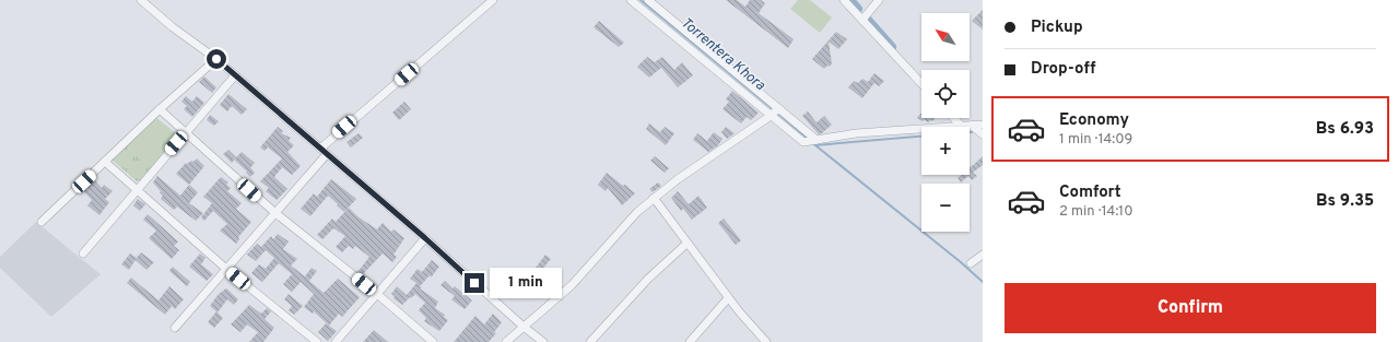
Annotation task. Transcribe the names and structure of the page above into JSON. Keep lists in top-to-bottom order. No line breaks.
{"water":["Torrentera Khora"],"north":"top left","page":{"banner":["Pickup","Drop-off"],"map_buttons":["+","−"],"list":[{"name":"Economy","note":"1 min · 14:09","value":"Bs 6.93"},{"name":"Comfort","note":"2 min · 14:10","value":"Bs 9.35"}],"bubble":"1 min","buttons":"Confirm"}}
